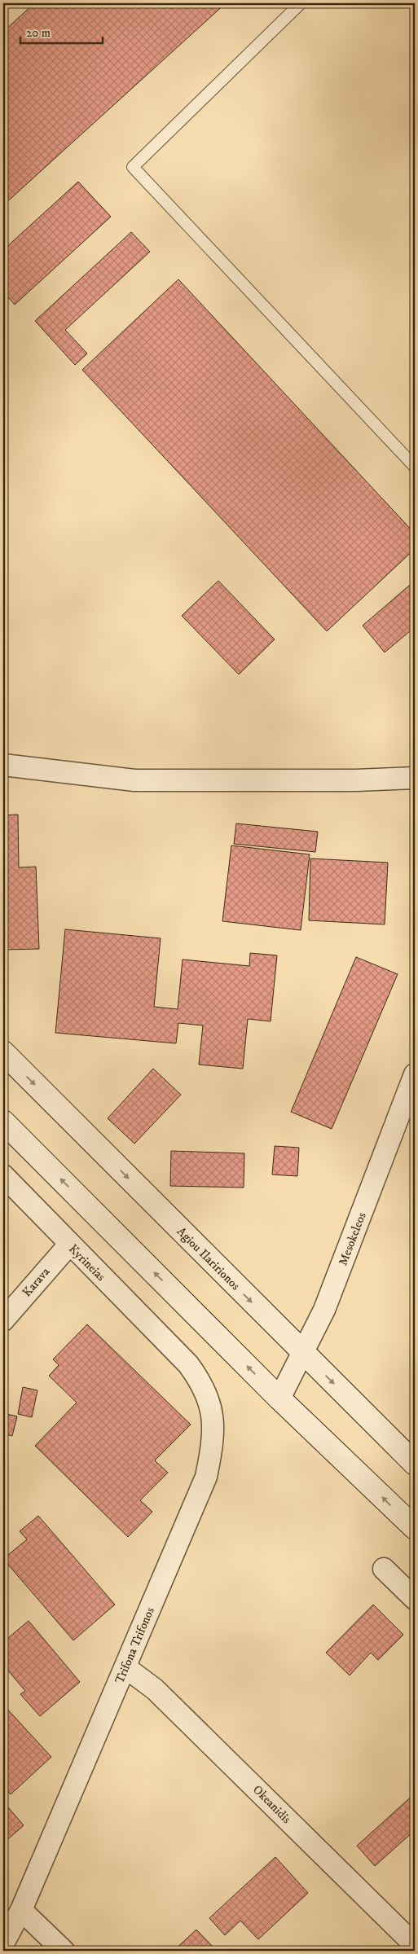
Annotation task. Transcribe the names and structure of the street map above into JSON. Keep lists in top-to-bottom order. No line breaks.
{"streets":{"main road":["Agiou Ilaririonos"],"street":["Mesokeleos","Kyrineias","Karava","Trifona Trifonos","Okeanidis"]},"crossings":[["Mesokeleos","Agiou Ilaririonos"],["Kyrineias","Karava"],["Kyrineias","Trifona Trifonos"],["Trifona Trifonos","Okeanidis"]],"scale_bar":"20 m"}
